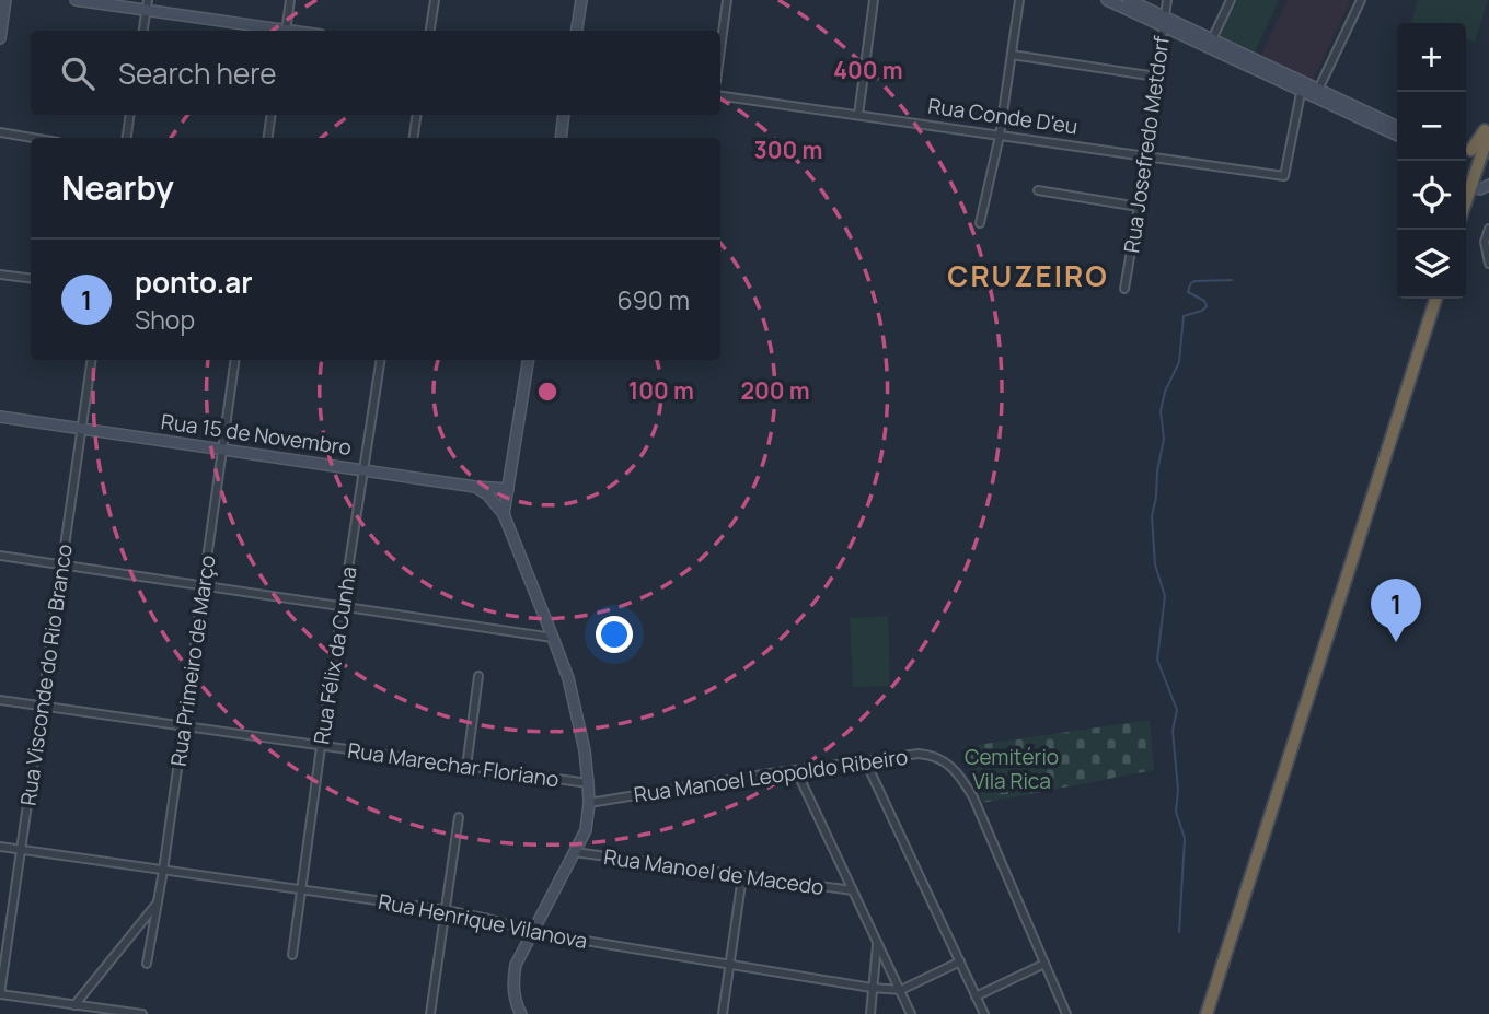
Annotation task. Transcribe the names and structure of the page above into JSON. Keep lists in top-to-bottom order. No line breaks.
{"streets":{"main road":["Rua 15 de Novembro"],"street":["Rua Conde D'eu","Rua Josefredo Metdorf","Rua Félix da Cunha","Rua Primeiro de Março","Rua Visconde do Rio Branco","Rua Marechar Floriano","Rua Manoel Leopoldo Ribeiro","Rua Manoel de Macedo","Rua Henrique Vilanova"]},"crossings":[["Rua Conde D'eu","Rua Josefredo Metdorf"],["Rua 15 de Novembro","Rua Félix da Cunha"],["Rua 15 de Novembro","Rua Primeiro de Março"],["Rua 15 de Novembro","Rua Visconde do Rio Branco"],["Rua Félix da Cunha","Rua Marechar Floriano"],["Rua Félix da Cunha","Rua Henrique Vilanova"],["Rua Primeiro de Março","Rua Marechar Floriano"],["Rua Primeiro de Março","Rua Henrique Vilanova"],["Rua Visconde do Rio Branco","Rua Marechar Floriano"],["Rua Visconde do Rio Branco","Rua Henrique Vilanova"]],"districts":["CRUZEIRO"],"parks":["Cemitério Vila Rica"],"page":{"map_buttons":["+","−"],"search":"Search here","heading":"Nearby","list":[{"mark":"1","name":"ponto.ar","note":"Shop","value":"690 m"}],"pins":"1"},"rings":["400 m","300 m","100 m","200 m"]}
